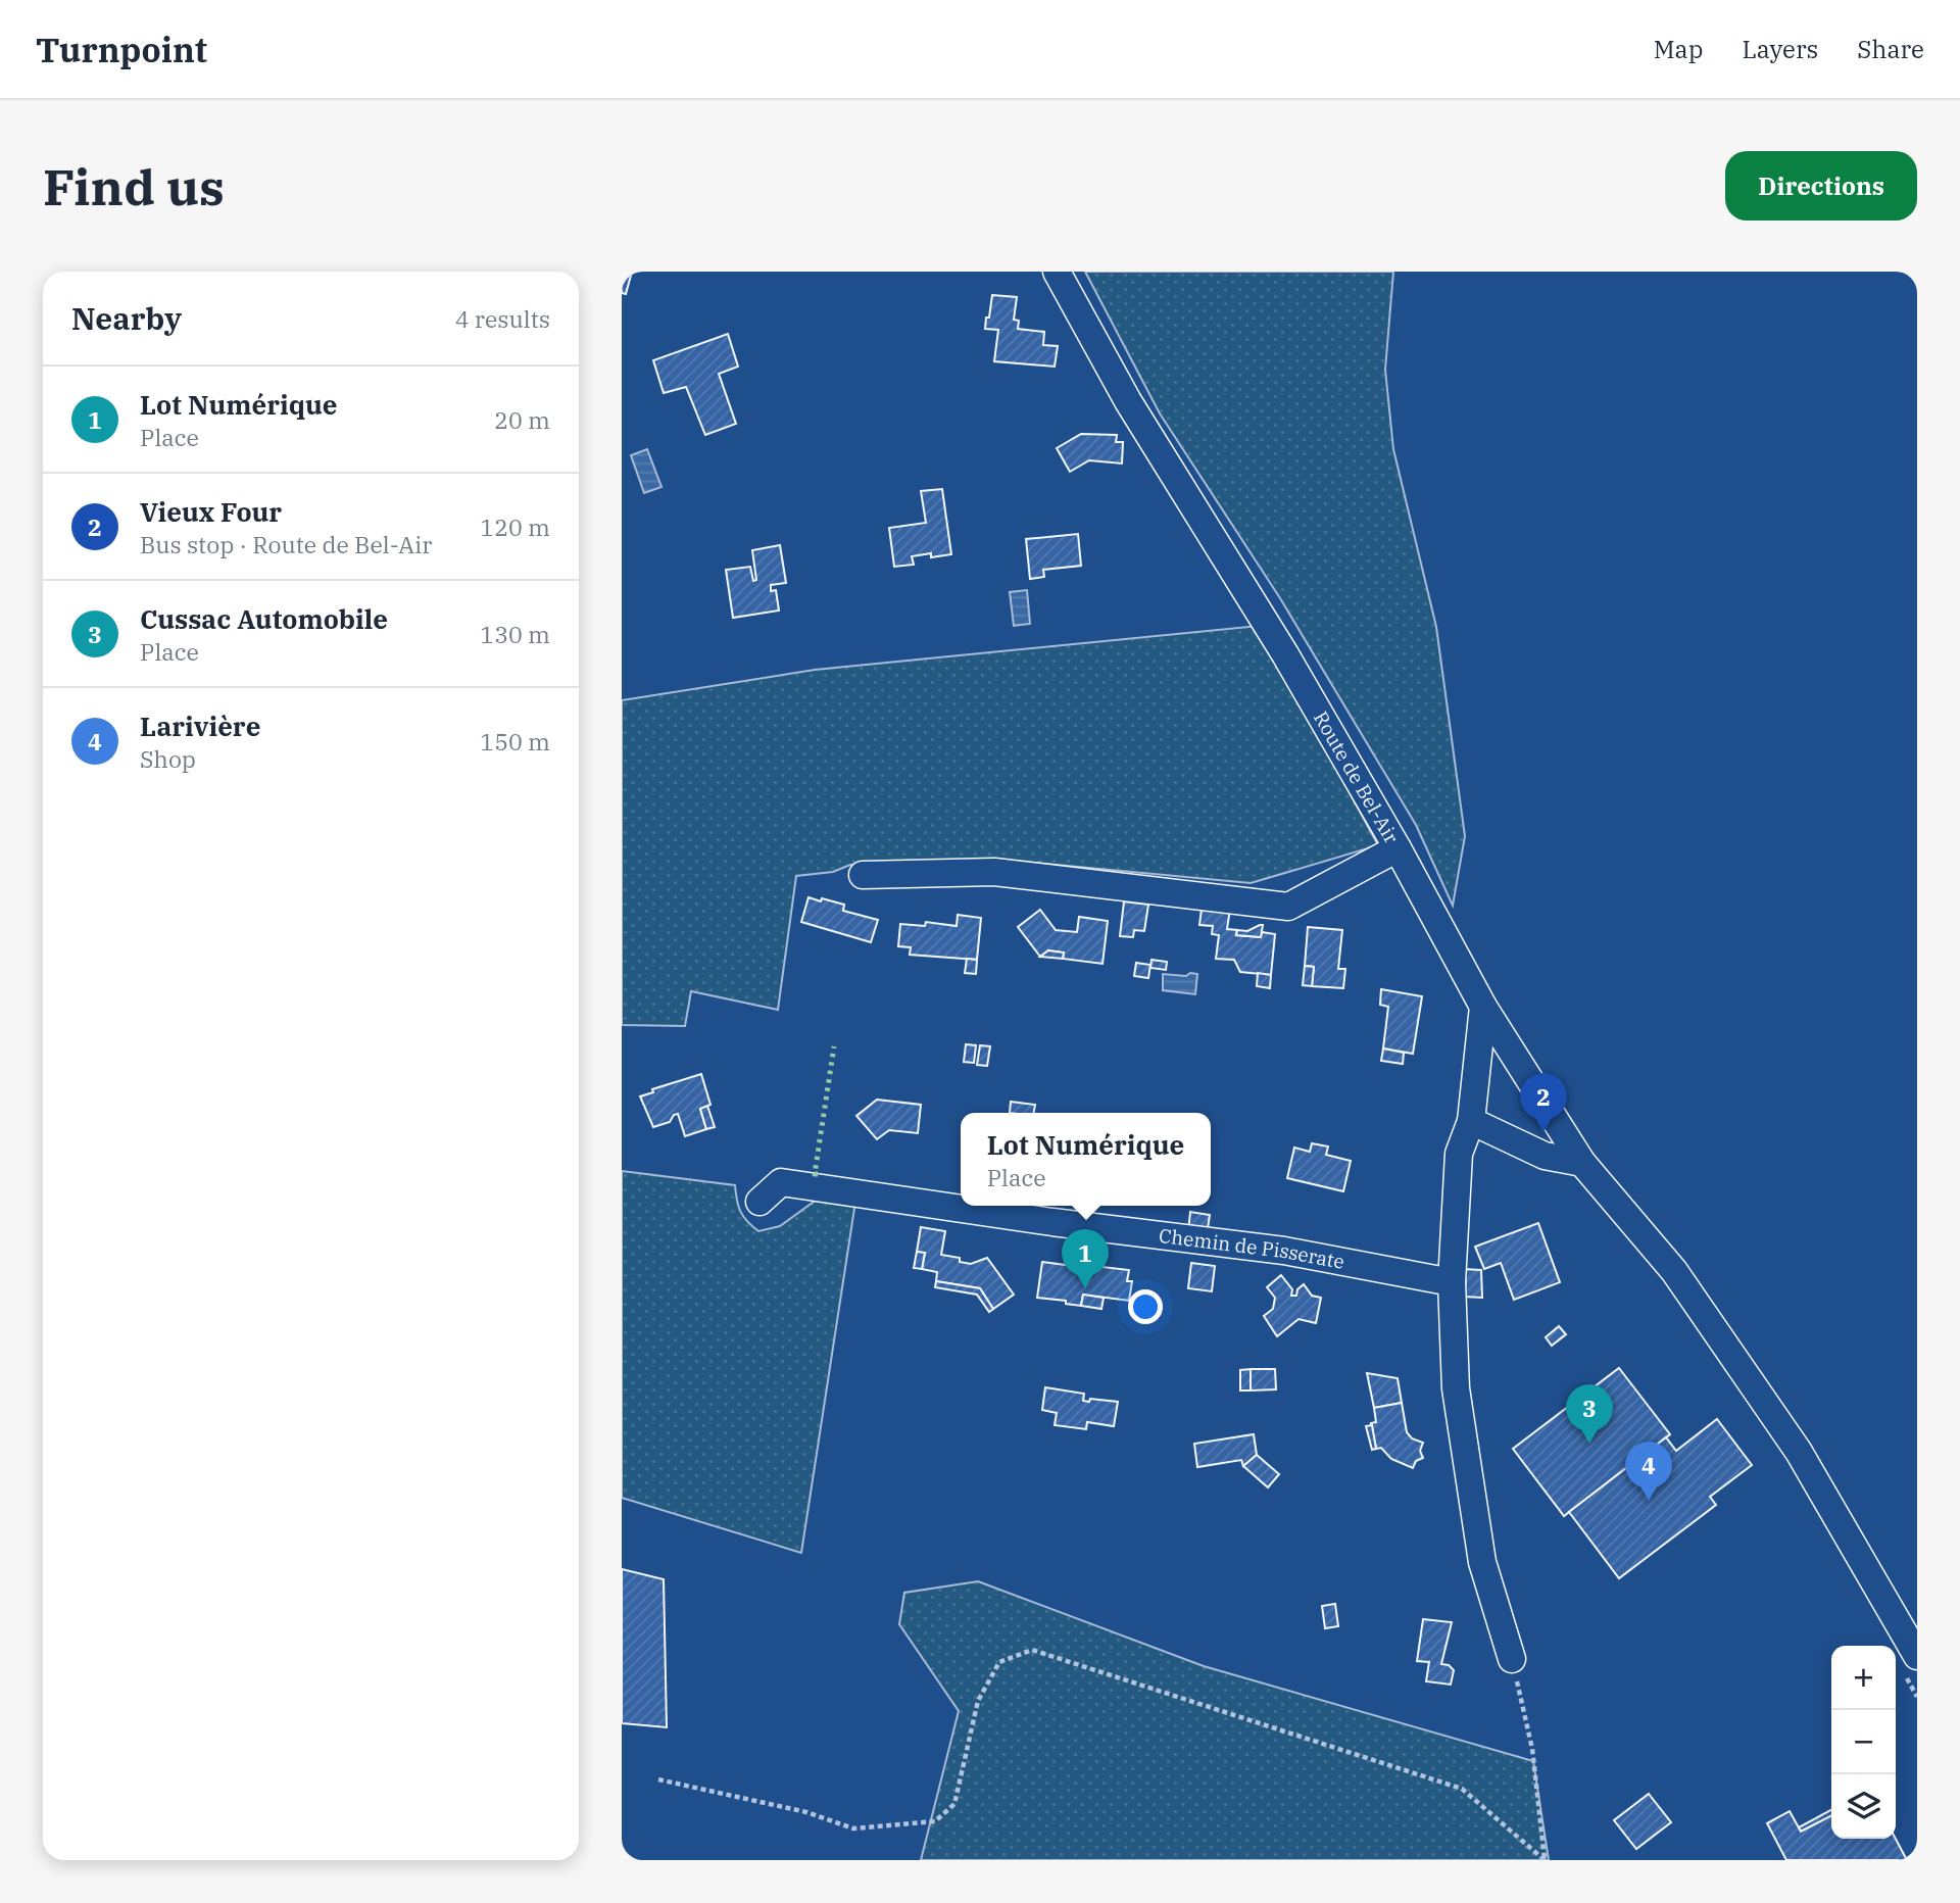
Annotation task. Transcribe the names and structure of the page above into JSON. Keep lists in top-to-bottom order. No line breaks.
{"streets":{"street":["Route de Bel-Air","Chemin de Pisserate"]},"page":{"header":"Turnpoint","nav":["Map","Layers","Share"],"buttons":"Directions","title":"Find us","heading":["Nearby","4 results"],"list":[{"mark":"1","name":"Lot Numérique","note":"Place","value":"20 m"},{"mark":"2","name":"Vieux Four","note":"Bus stop · Route de Bel-Air","value":"120 m"},{"mark":"3","name":"Cussac Automobile","note":"Place","value":"130 m"},{"mark":"4","name":"Larivière","note":"Shop","value":"150 m"}],"pins":["2","1","3","4"],"popup":["Lot Numérique","Place"],"map_buttons":["+","−"]}}
